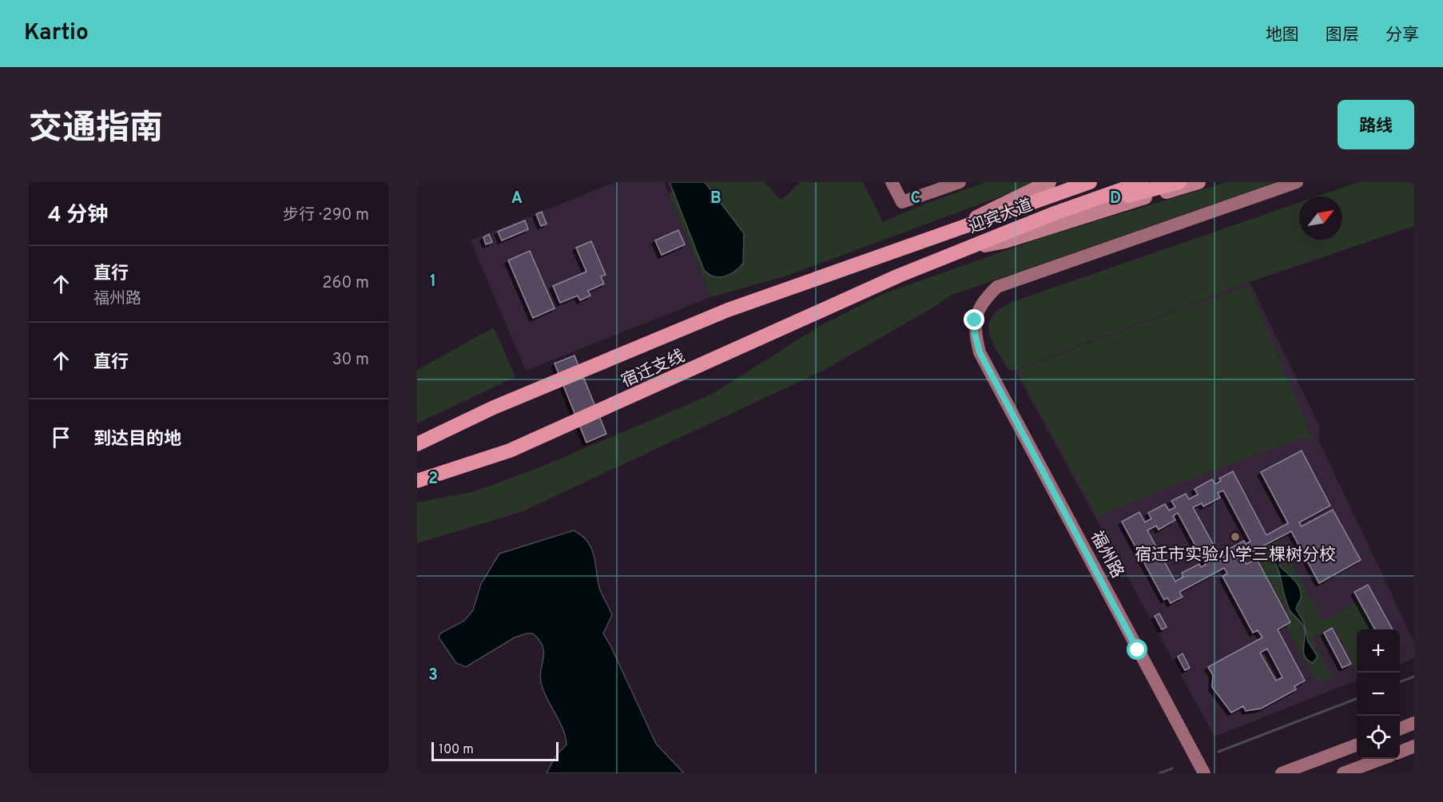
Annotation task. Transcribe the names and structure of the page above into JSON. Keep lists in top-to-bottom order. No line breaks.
{"streets":{"highway":["迎宾大道","宿迁支线"],"street":["福州路"]},"crossings":[["迎宾大道","宿迁支线"]],"places":["宿迁市实验小学三棵树分校"],"scale_bar":"100 m","north":"top right","page":{"header":"Kartio","nav":["地图","图层","分享"],"title":"交通指南","buttons":"路线","heading":["4 分钟","步行 · 290 m"],"list":[["直行","福州路","260 m"],["直行","30 m"],"到达目的地"],"map_buttons":["+","−"],"scale":"100 m"},"grid":{"columns":["A","B","C","D"],"rows":["1","2","3"]}}
